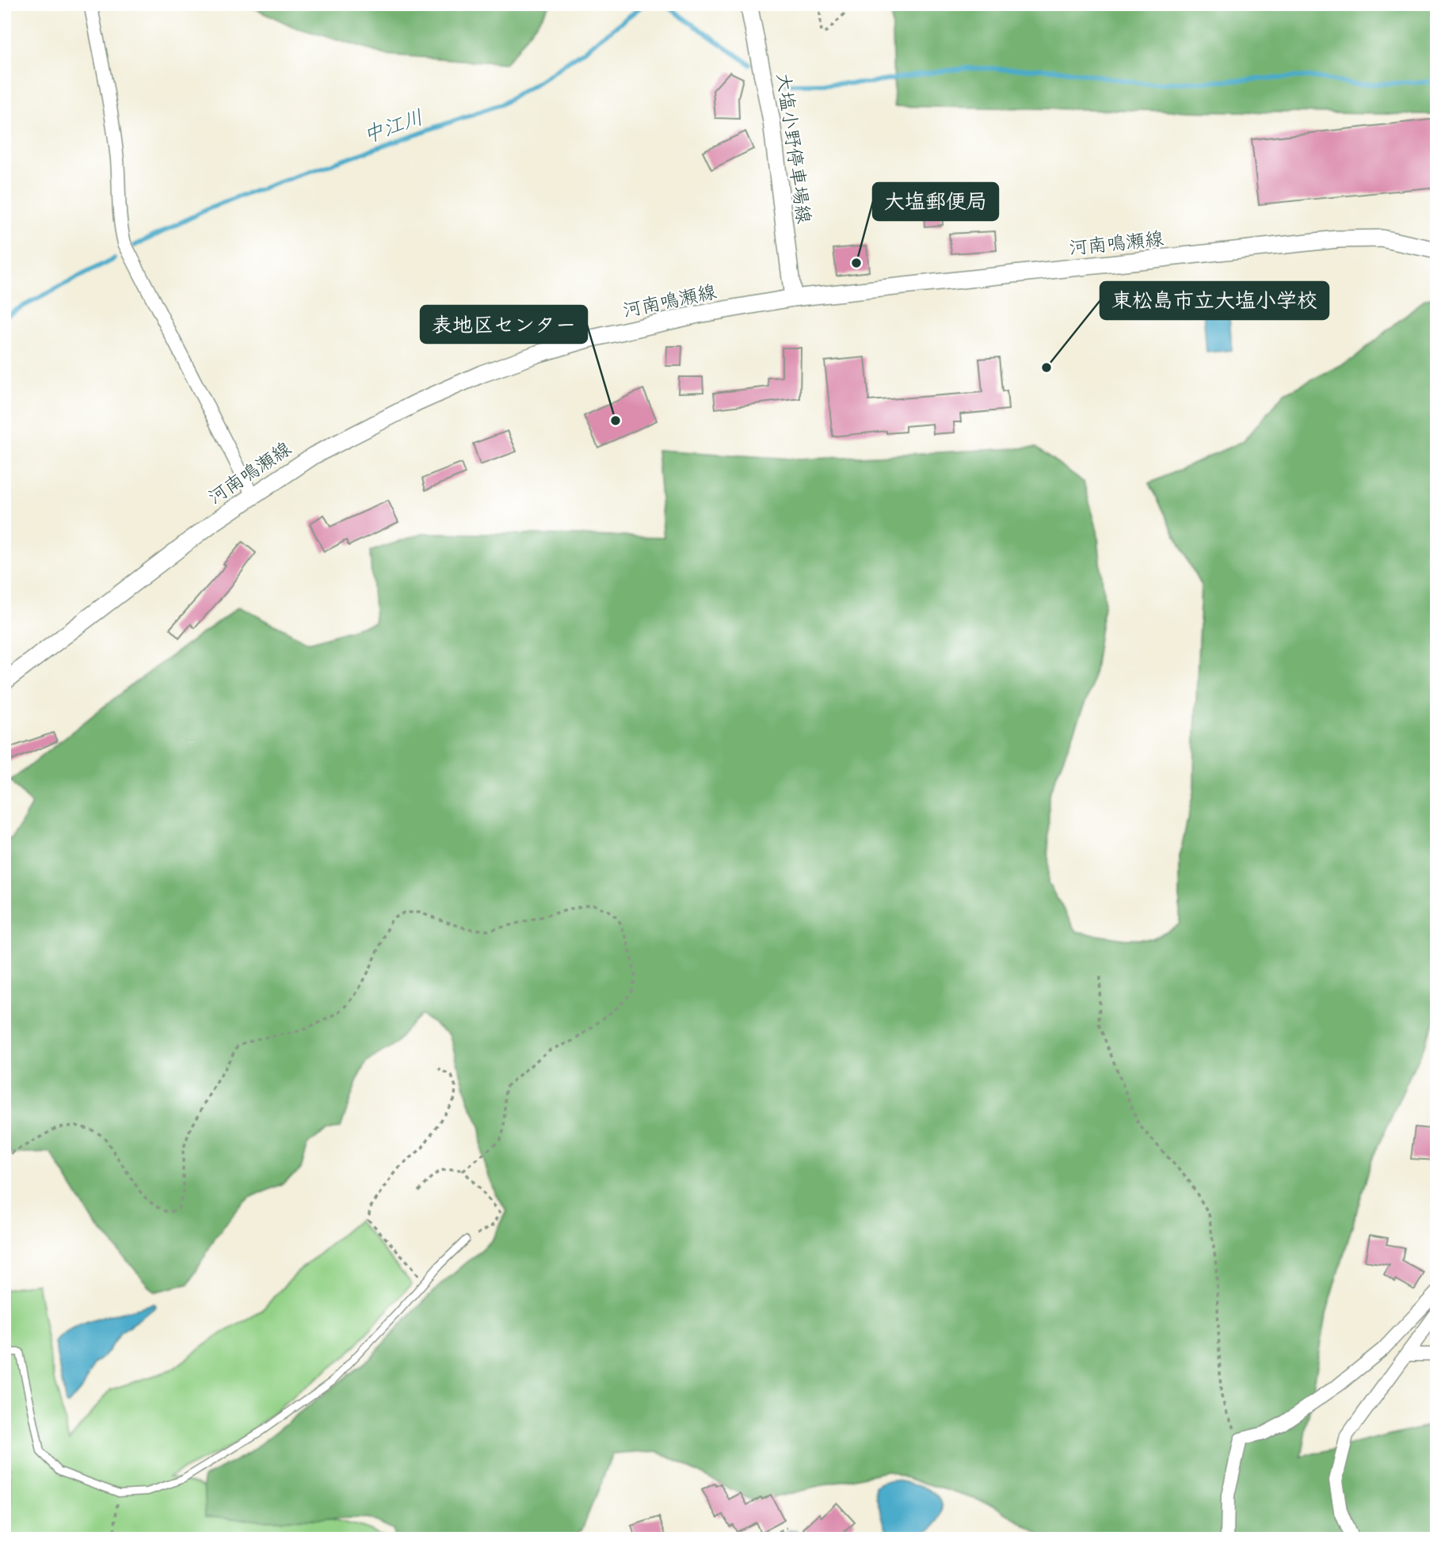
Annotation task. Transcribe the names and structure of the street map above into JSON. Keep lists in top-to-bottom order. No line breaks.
{"streets":{"main road":["大塩小野停車場線","河南鳴瀬線"]},"crossings":[["大塩小野停車場線","河南鳴瀬線"]],"water":["中江川"],"places":["大塩郵便局","東松島市立大塩小学校","表地区センター"]}
